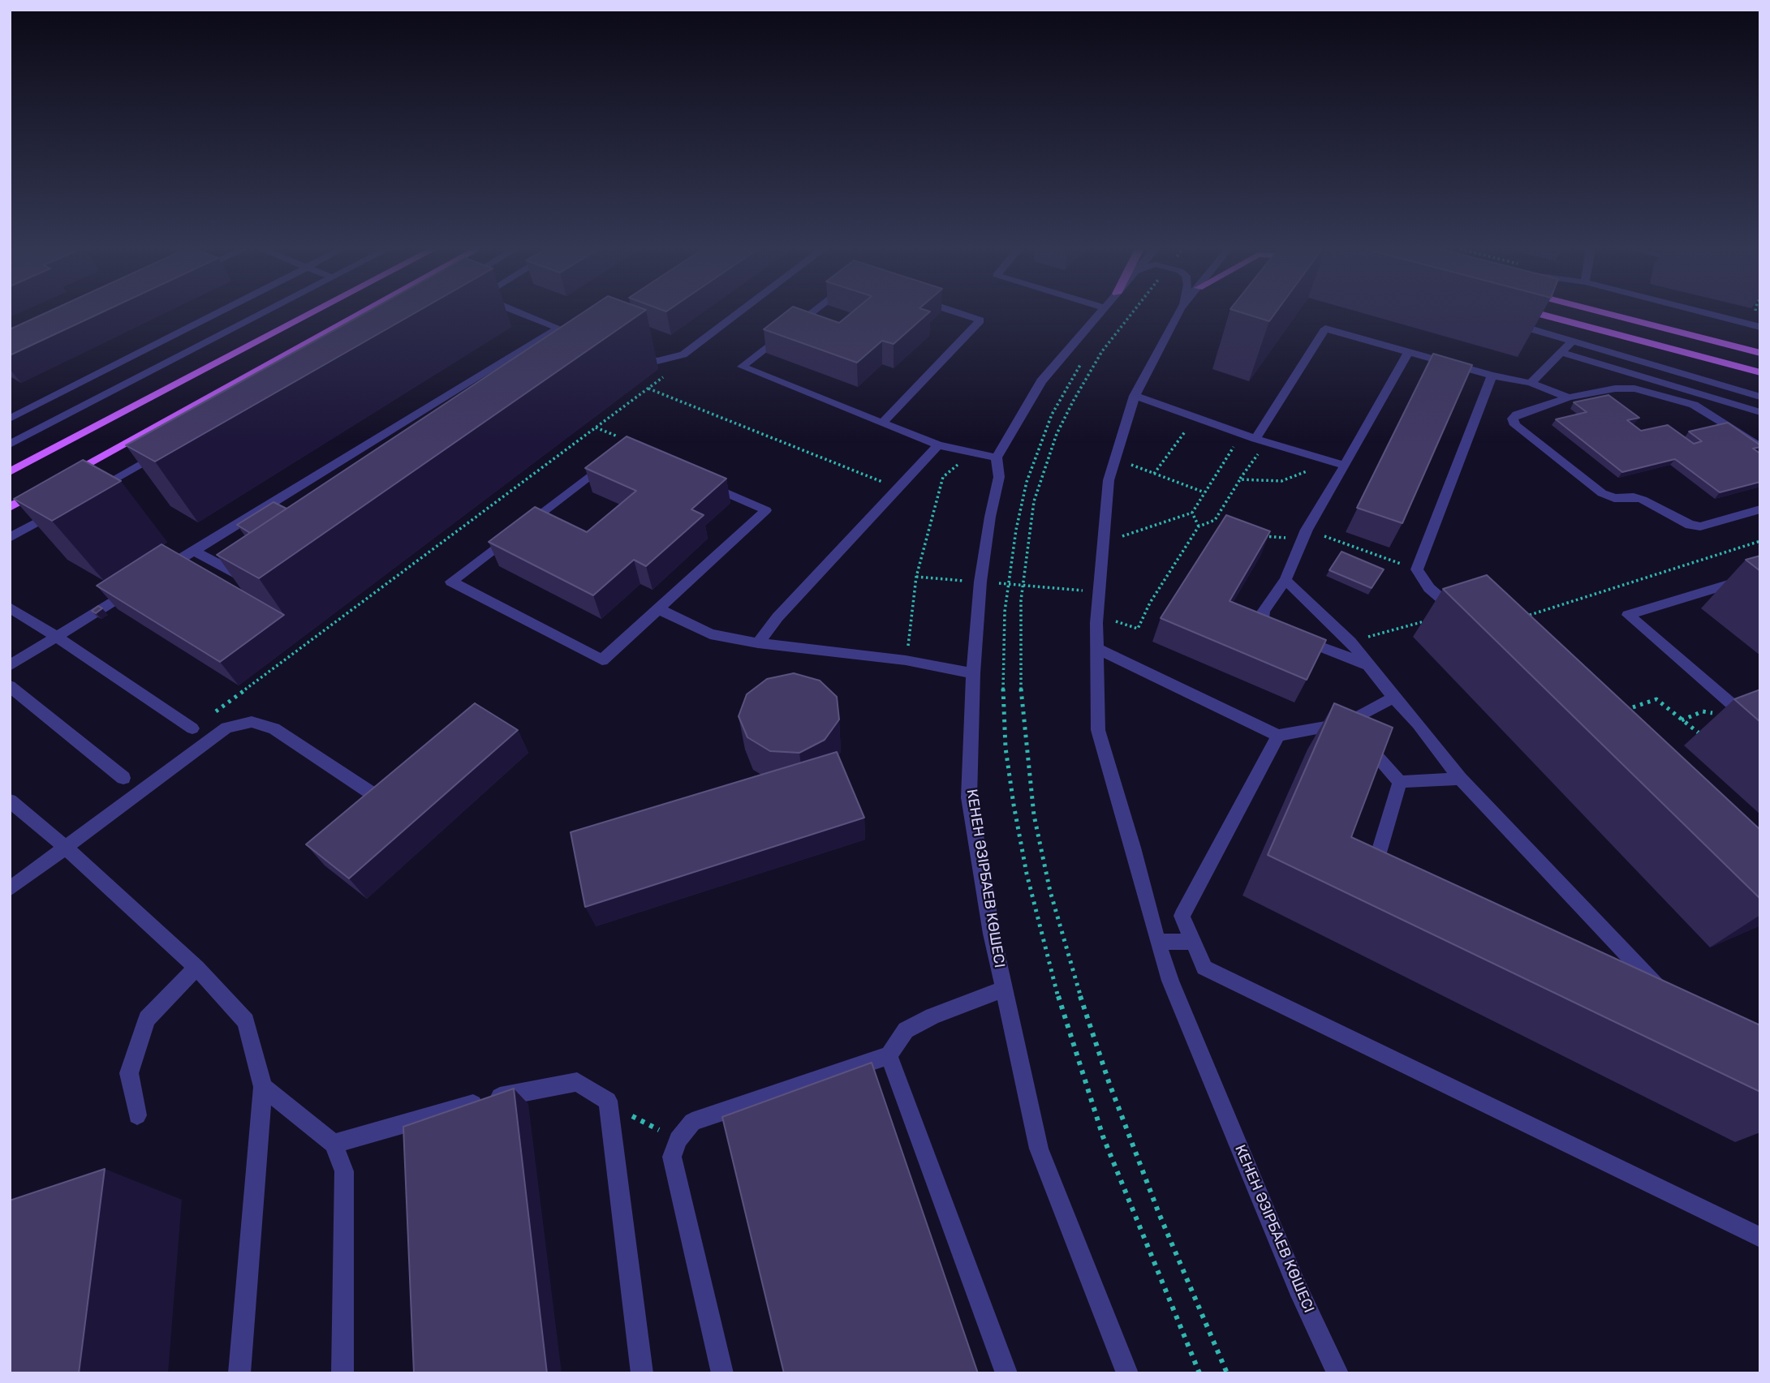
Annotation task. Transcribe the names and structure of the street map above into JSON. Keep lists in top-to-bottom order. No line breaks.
{"streets":{"street":["КЕНЕН ӘЗІРБАЕВ КӨШЕСІ"]}}
